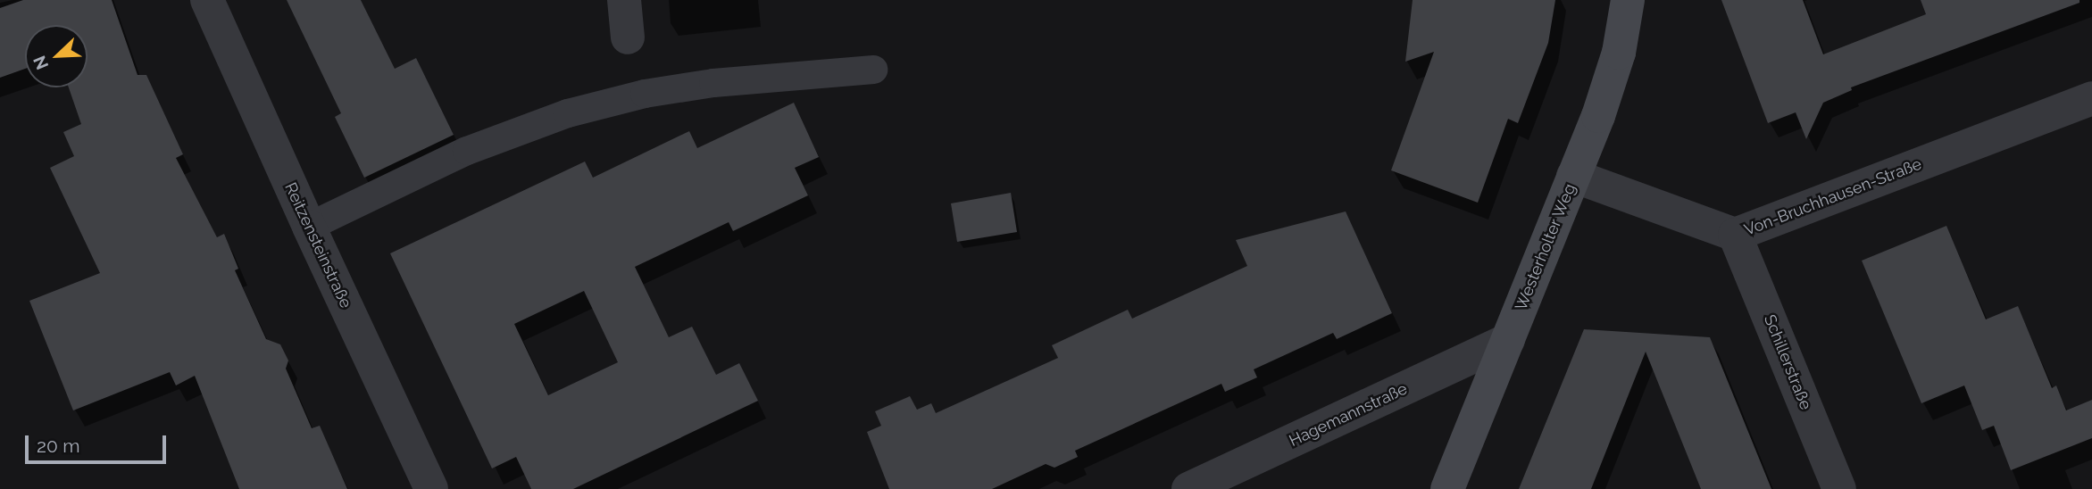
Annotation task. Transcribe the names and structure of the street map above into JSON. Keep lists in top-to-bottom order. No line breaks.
{"streets":{"street":["Von-Bruchhausen-Straße","Reitzensteinstraße","Westerholter Weg","Schillerstraße","Hagemannstraße"]},"crossings":[["Von-Bruchhausen-Straße","Westerholter Weg"],["Von-Bruchhausen-Straße","Schillerstraße"],["Westerholter Weg","Hagemannstraße"]],"scale_bar":"20 m","north":"bottom left"}
